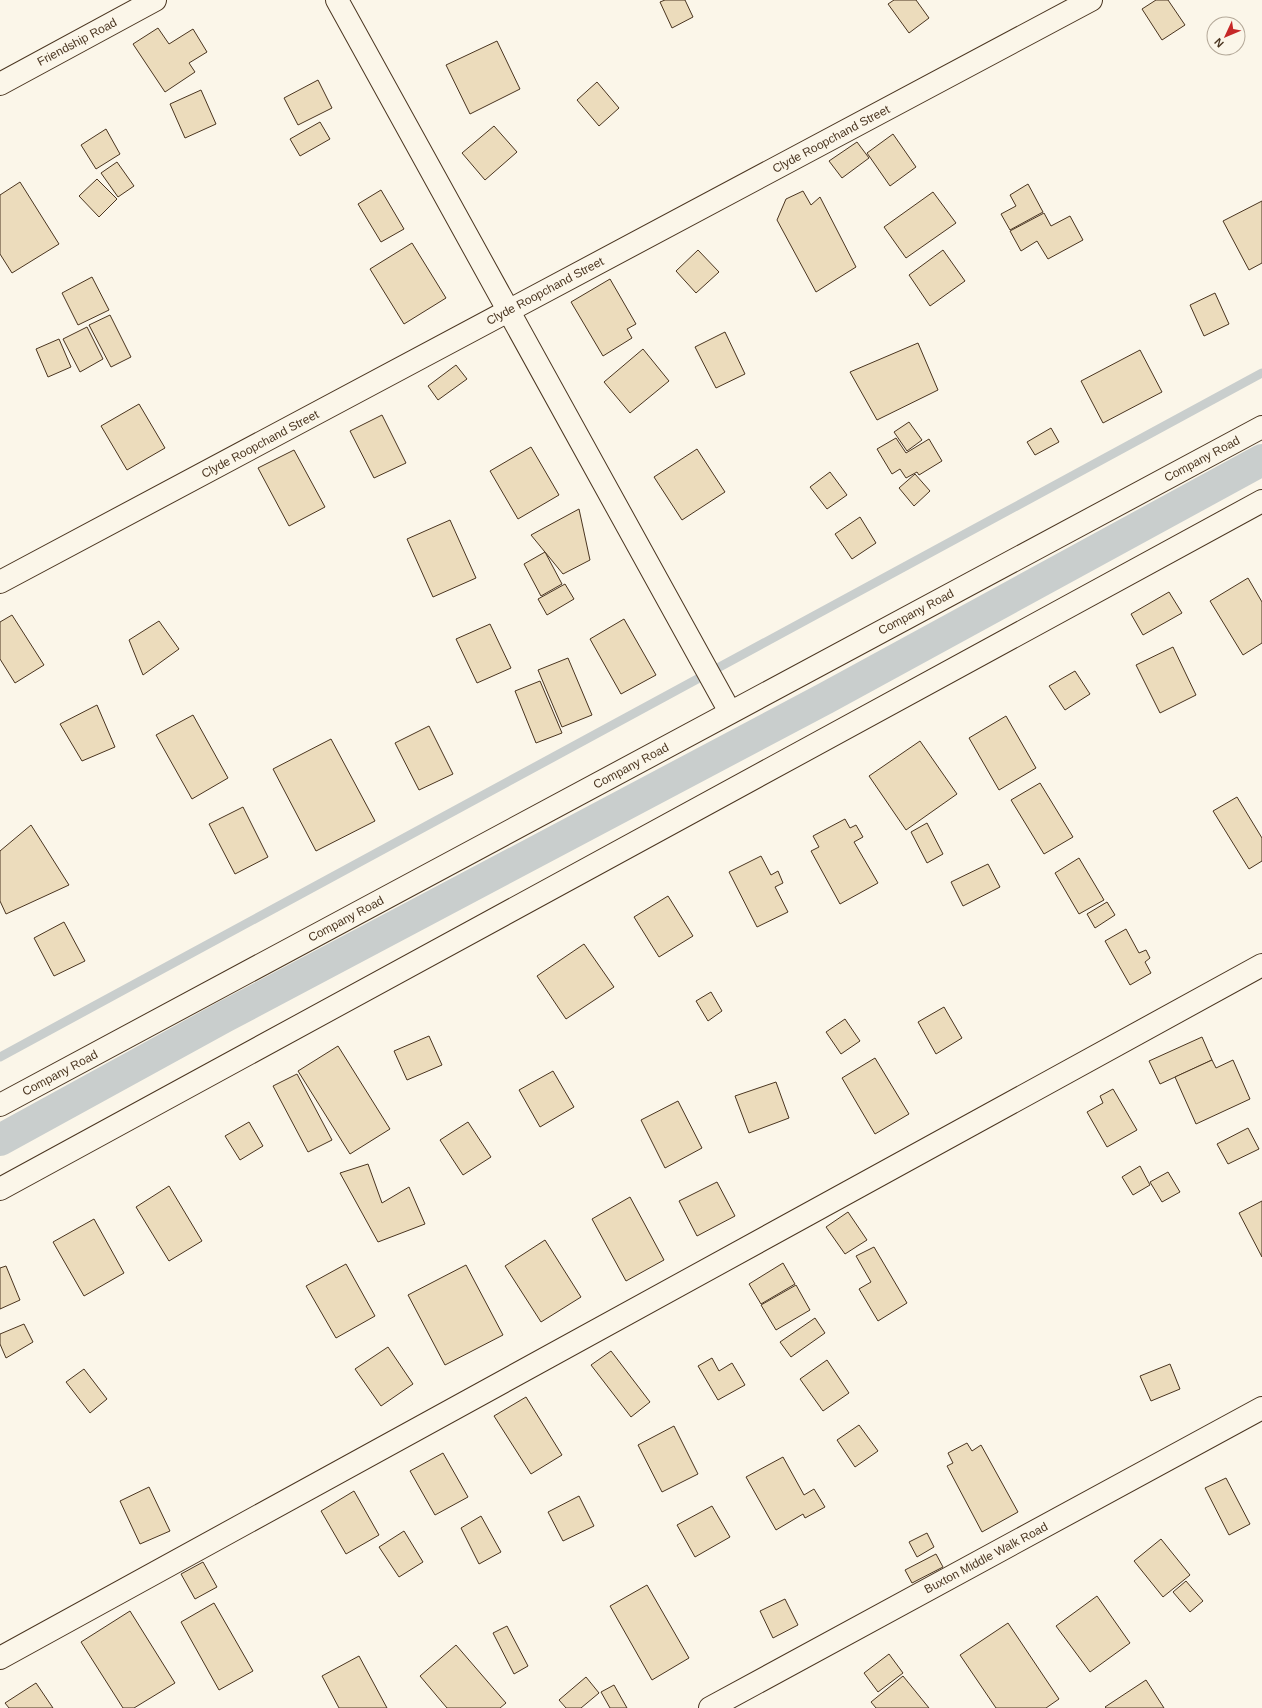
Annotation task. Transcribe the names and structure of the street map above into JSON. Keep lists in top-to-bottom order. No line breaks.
{"streets":{"street":["Friendship Road","Clyde Roopchand Street","Company Road","Buxton Middle Walk Road"]},"north":"bottom left"}
